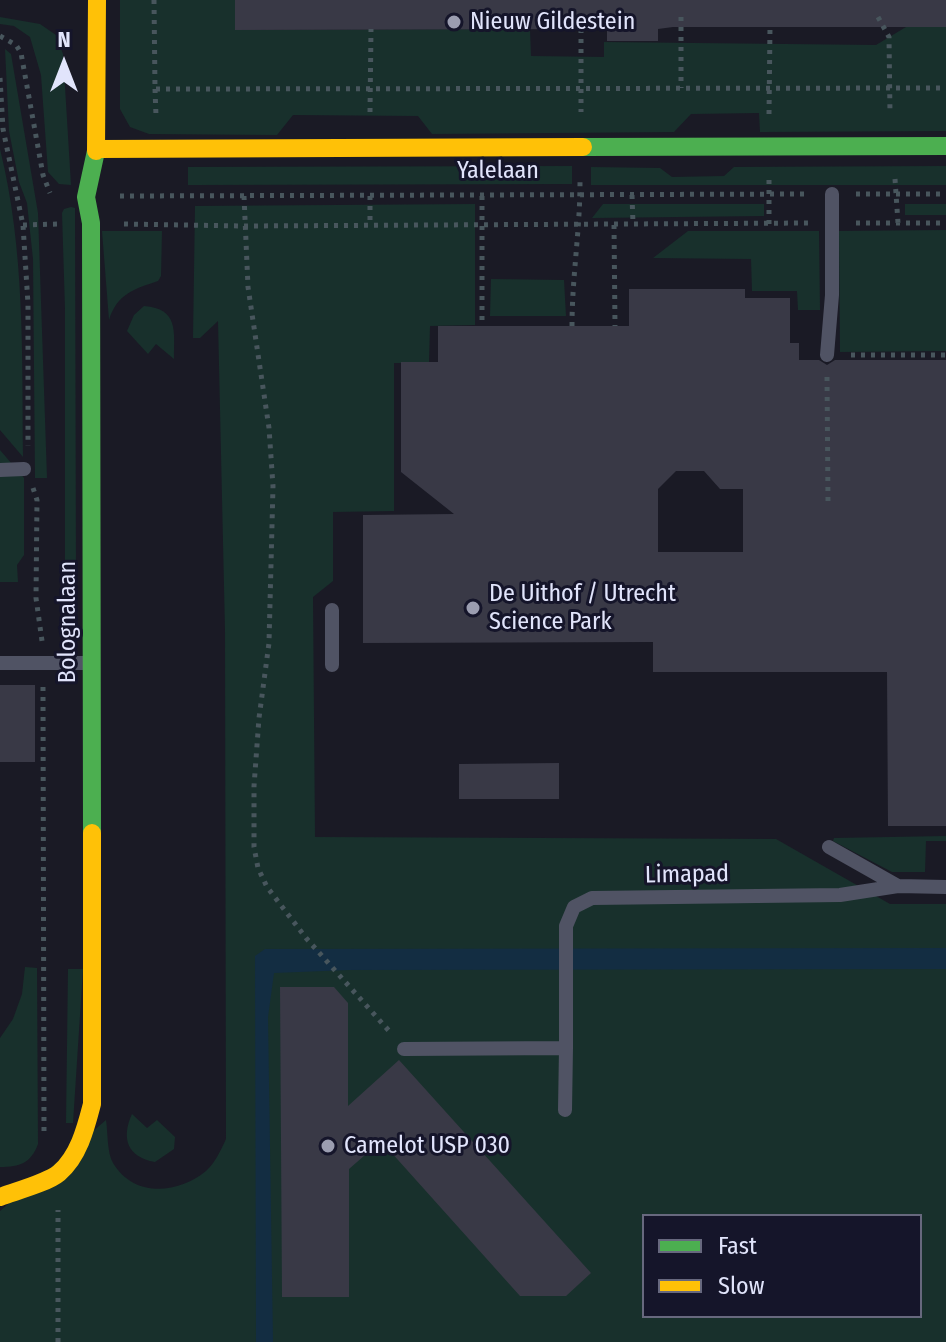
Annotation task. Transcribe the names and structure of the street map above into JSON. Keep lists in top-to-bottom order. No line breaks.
{"streets":{"street":["Yalelaan","Bolognalaan"],"lane":["Limapad"]},"crossings":[["Yalelaan","Bolognalaan"]],"places":["Nieuw Gildestein","De Uithof / Utrecht Science Park","Camelot USP 030"],"legend":["Fast","Slow"],"north":"top"}
